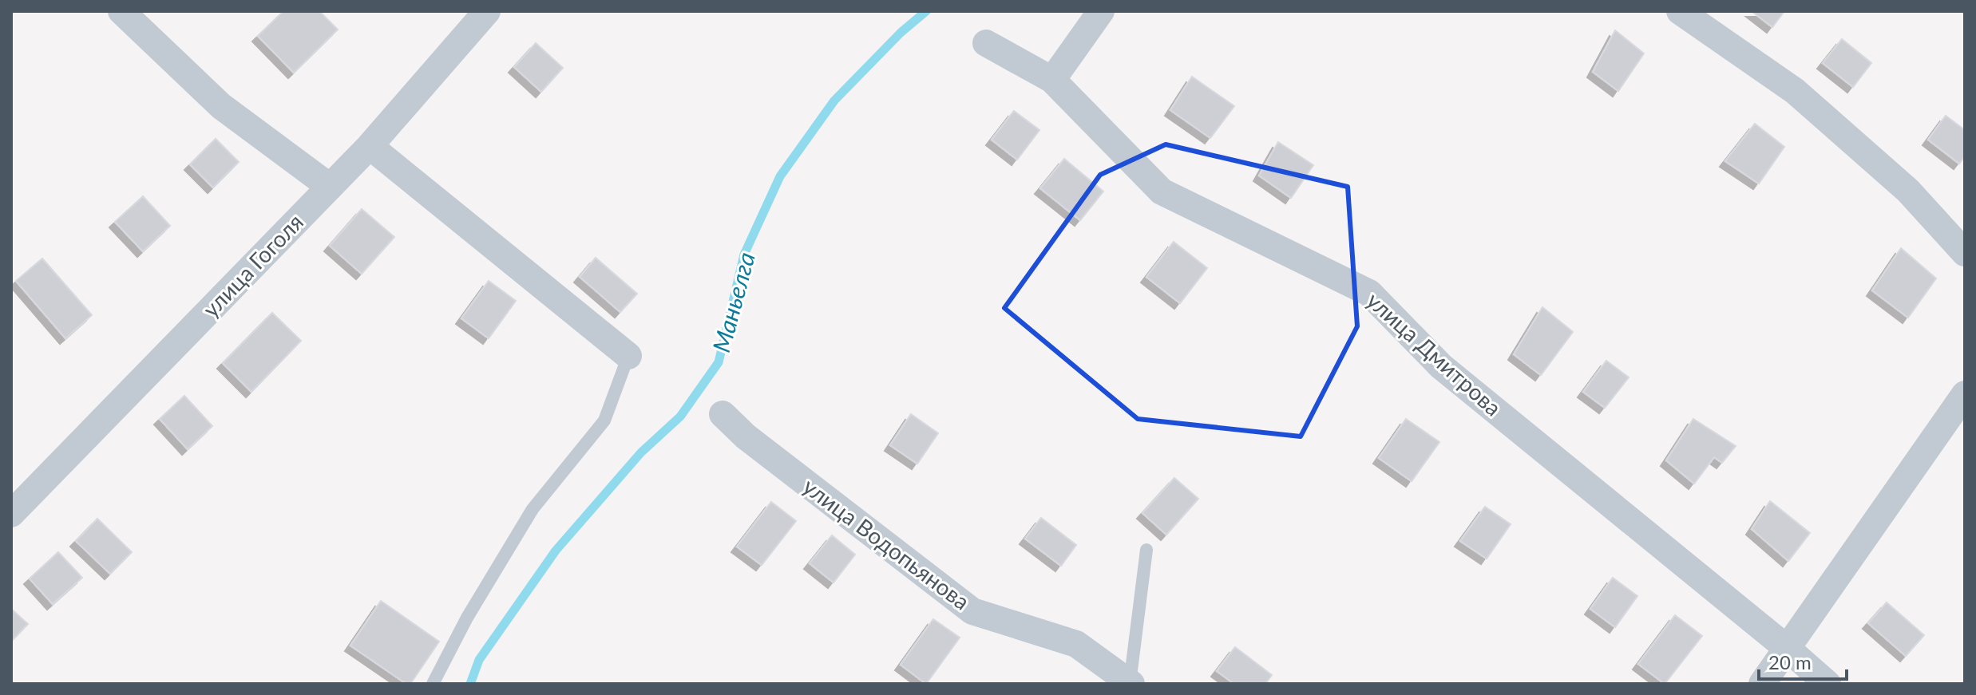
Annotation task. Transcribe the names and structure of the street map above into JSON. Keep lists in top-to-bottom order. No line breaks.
{"streets":{"street":["улица Гоголя","улица Дмитрова","улица Водопьянова"]},"water":["Маньелга"],"scale_bar":"20 m"}
